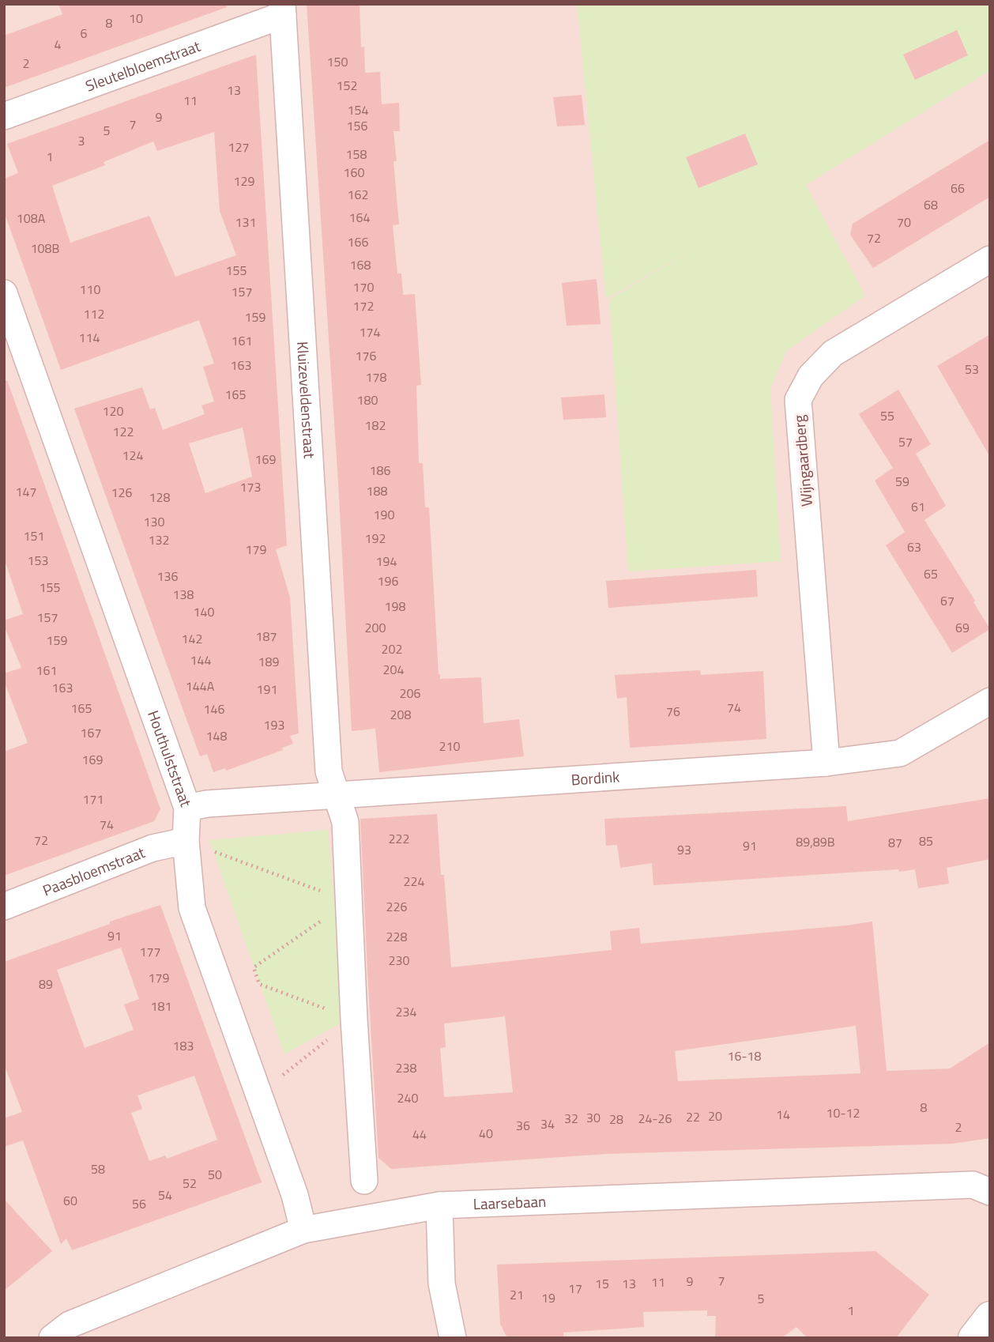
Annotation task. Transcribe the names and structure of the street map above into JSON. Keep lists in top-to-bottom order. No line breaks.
{"streets":{"street":["Sleutelbloemstraat","Kluizeveldenstraat","Wijngaardberg","Houthulststraat","Bordink","Paasbloemstraat","Laarsebaan"]},"crossings":[["Sleutelbloemstraat","Kluizeveldenstraat"],["Kluizeveldenstraat","Bordink"],["Wijngaardberg","Bordink"],["Houthulststraat","Bordink"],["Houthulststraat","Paasbloemstraat"],["Houthulststraat","Laarsebaan"]],"house_numbers":["10","8","6","4","150","2","152","13","11","154","9","7","156","5","3","127","158","1","160","129","66","162","68","164","108A","131","70","72","166","108B","168","155","170","110","157","172","112","159","174","114","161","176","163","53","178","165","180","120","55","182","122","57","124","169","186","59","173","188","147","126","128","61","190","130","151","192","132","63","179","153","194","65","136","196","155","138","67","198","140","157","200","69","187","142","159","202","144","189","204","161","144A","163","191","206","74","165","146","76","208","193","167","148","210","169","171","74","222","72","85","89,89B","87","91","93","224","226","91","228","177","230","179","89","181","234","183","16-18","238","240","8","10-12","14","20","22","30","32","24-26","28","34","36","2","40","44","58","50","52","54","60","56","7","9","11","15","13","17","21","19","5","1"]}
